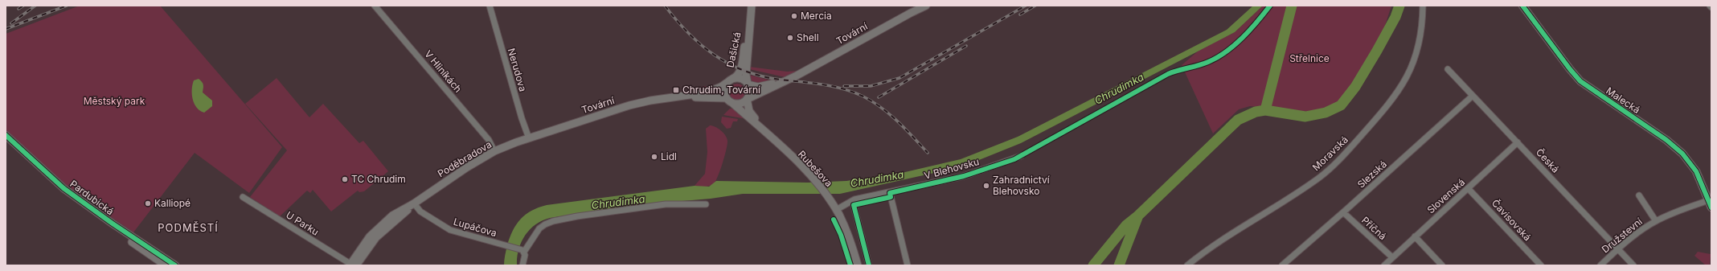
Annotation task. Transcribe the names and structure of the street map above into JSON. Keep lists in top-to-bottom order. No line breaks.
{"streets":{"street":["Tovární","Dašická","Nerudova","V Hliníkách","Malecká","Moravská","Poděbradova","Česká","Rubešova","V Blehovsku","Slezská","Slovenská","Pardubická","Čavisovská","U Parku","Lupáčova","Příčná","Družstevní"]},"crossings":[["Tovární","Dašická"],["Tovární","Nerudova"],["Tovární","Poděbradova"],["Tovární","Rubešova"],["Dašická","Rubešova"],["Nerudova","Poděbradova"],["V Hliníkách","Poděbradova"],["Malecká","Družstevní"],["Poděbradova","U Parku"],["Poděbradova","Lupáčova"],["Česká","Slezská"],["Česká","Slovenská"],["Česká","Družstevní"],["Rubešova","V Blehovsku"],["Slezská","Příčná"],["Slovenská","Čavisovská"],["Slovenská","Příčná"]],"districts":["PODMĚSTÍ"],"water":["Chrudimka"],"parks":["Střelnice","Městský park"],"places":{"other":["Mercia","Shell","Lidl","TC Chrudim","Zahradnictví Blehovsko","Kalliopé"],"transit":["Chrudim, Tovární"]}}
